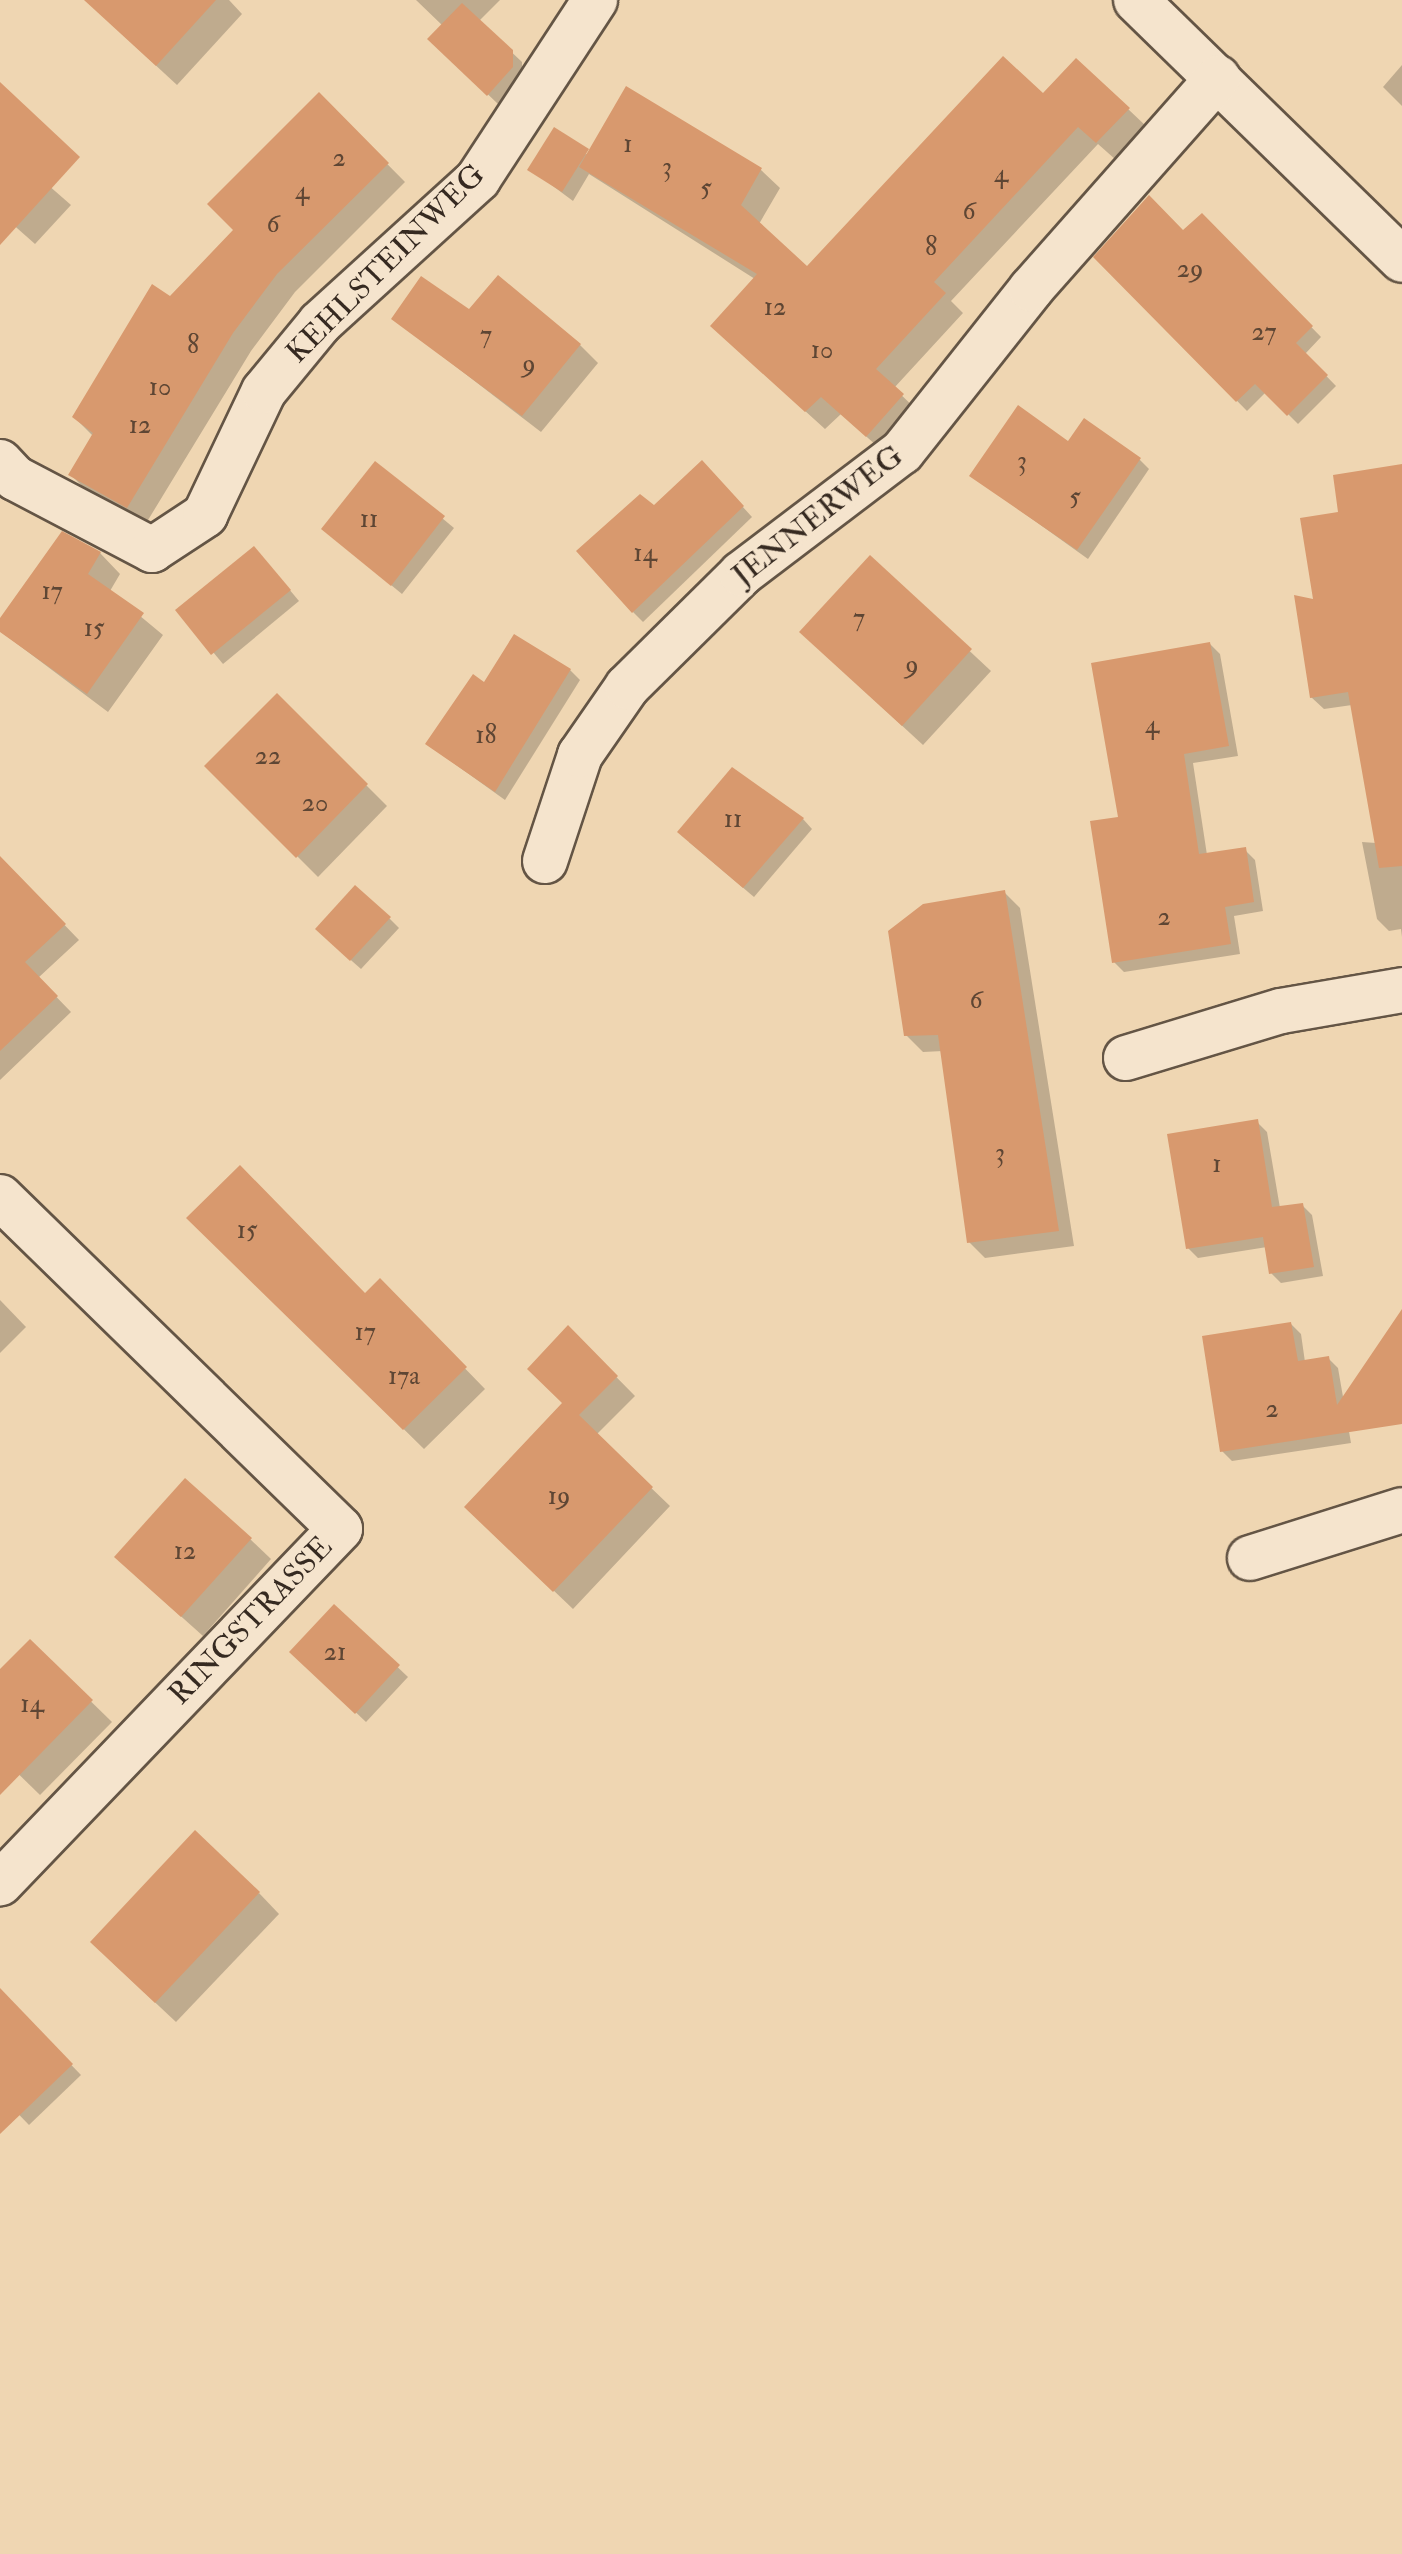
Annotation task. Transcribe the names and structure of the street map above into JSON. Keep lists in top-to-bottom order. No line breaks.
{"streets":{"street":["KEHLSTEINWEG","JENNERWEG","RINGSTRASSE"]},"house_numbers":["1","2","3","4","5","4","6","6","8","29","12","27","7","8","10","9","10","12","3","5","11","14","17","7","15","9","4","18","22","20","11","2","6","3","1","15","17","17a","2","19","12","21","14"]}
